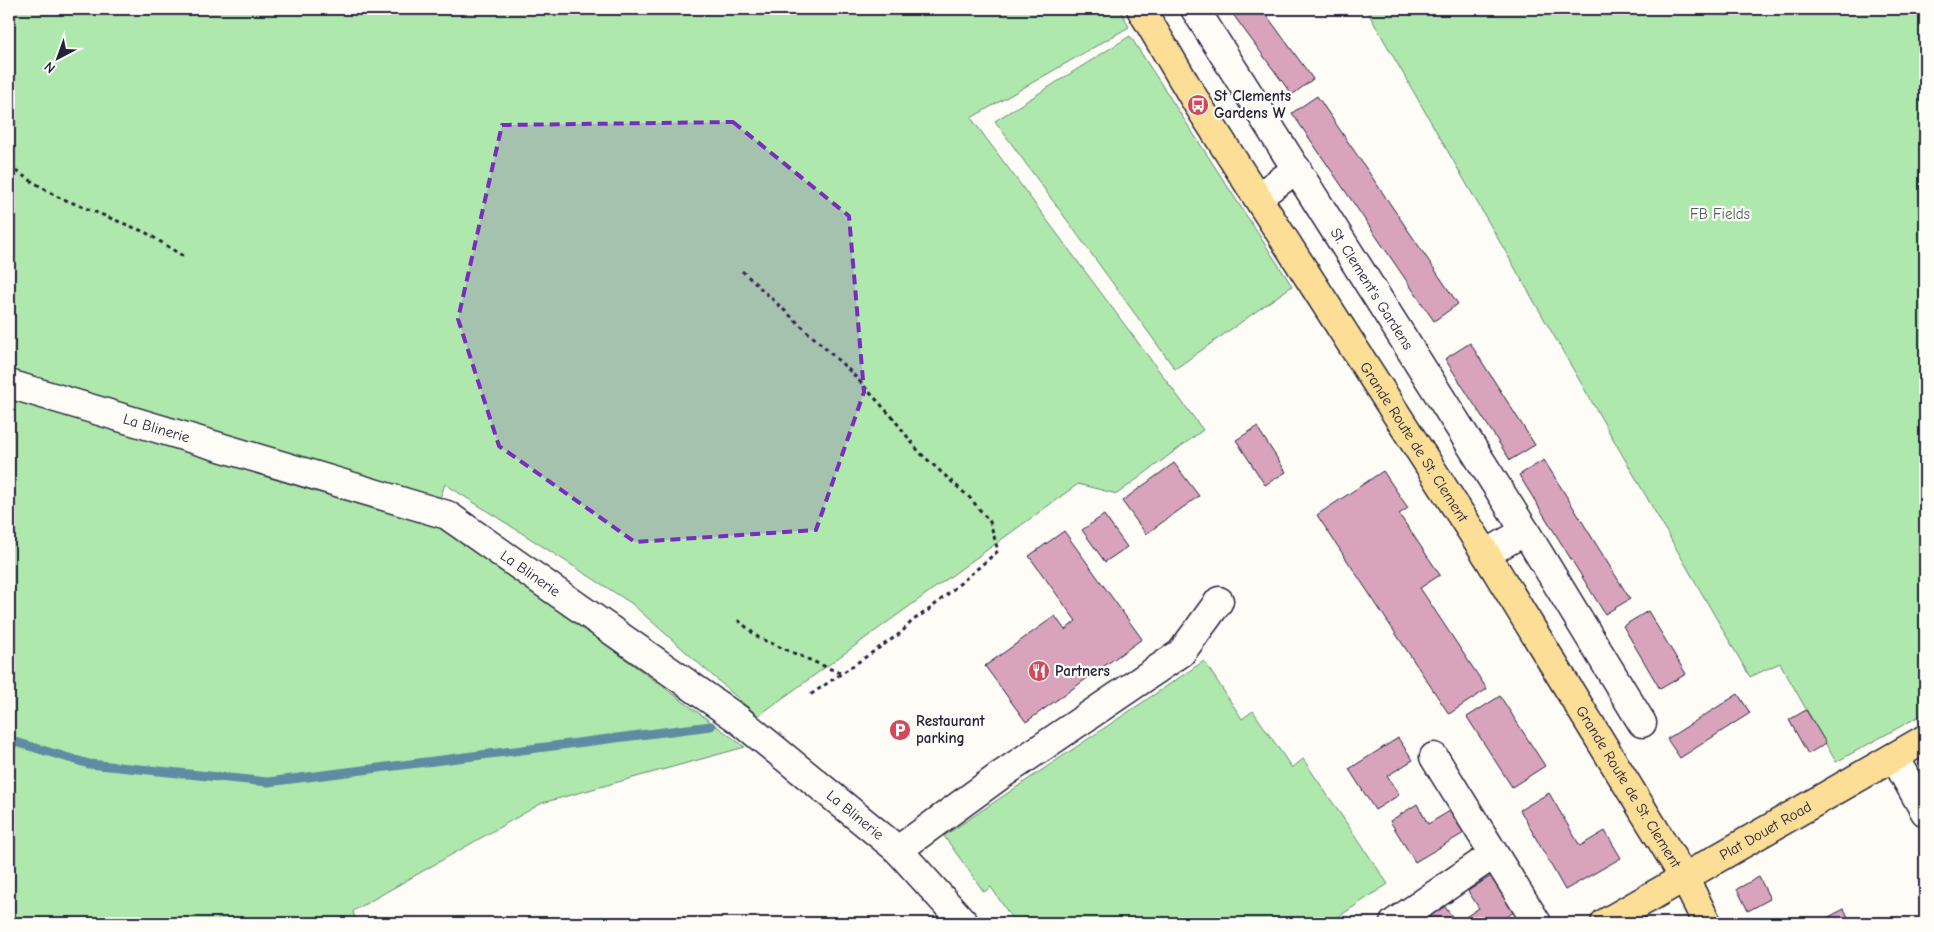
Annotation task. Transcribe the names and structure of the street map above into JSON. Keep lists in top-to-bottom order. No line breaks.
{"streets":{"main road":["Grande Route de St. Clement","Plat Douet Road"],"street":["St. Clement's Gardens","La Blinerie"]},"crossings":[["Grande Route de St. Clement","Plat Douet Road"]],"parks":["FB Fields"],"places":{"bus stop":["St Clements Gardens W"],"restaurant":["Partners"],"parking":["Restaurant parking"]},"north":"bottom left"}
